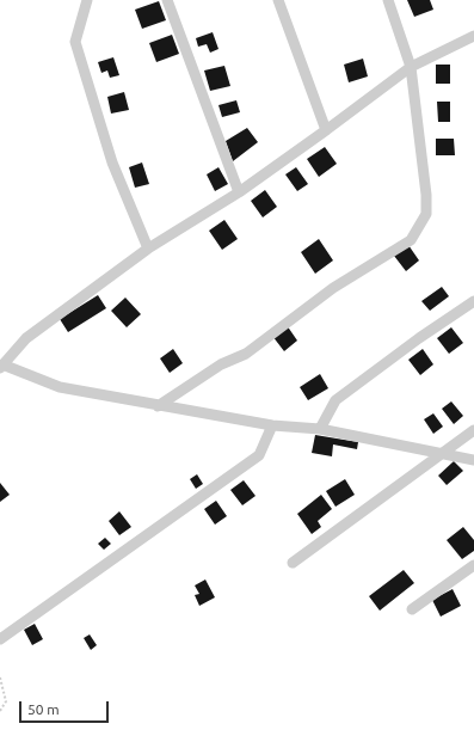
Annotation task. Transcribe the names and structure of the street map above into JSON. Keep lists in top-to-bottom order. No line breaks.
{"scale_bar":"50 m"}
